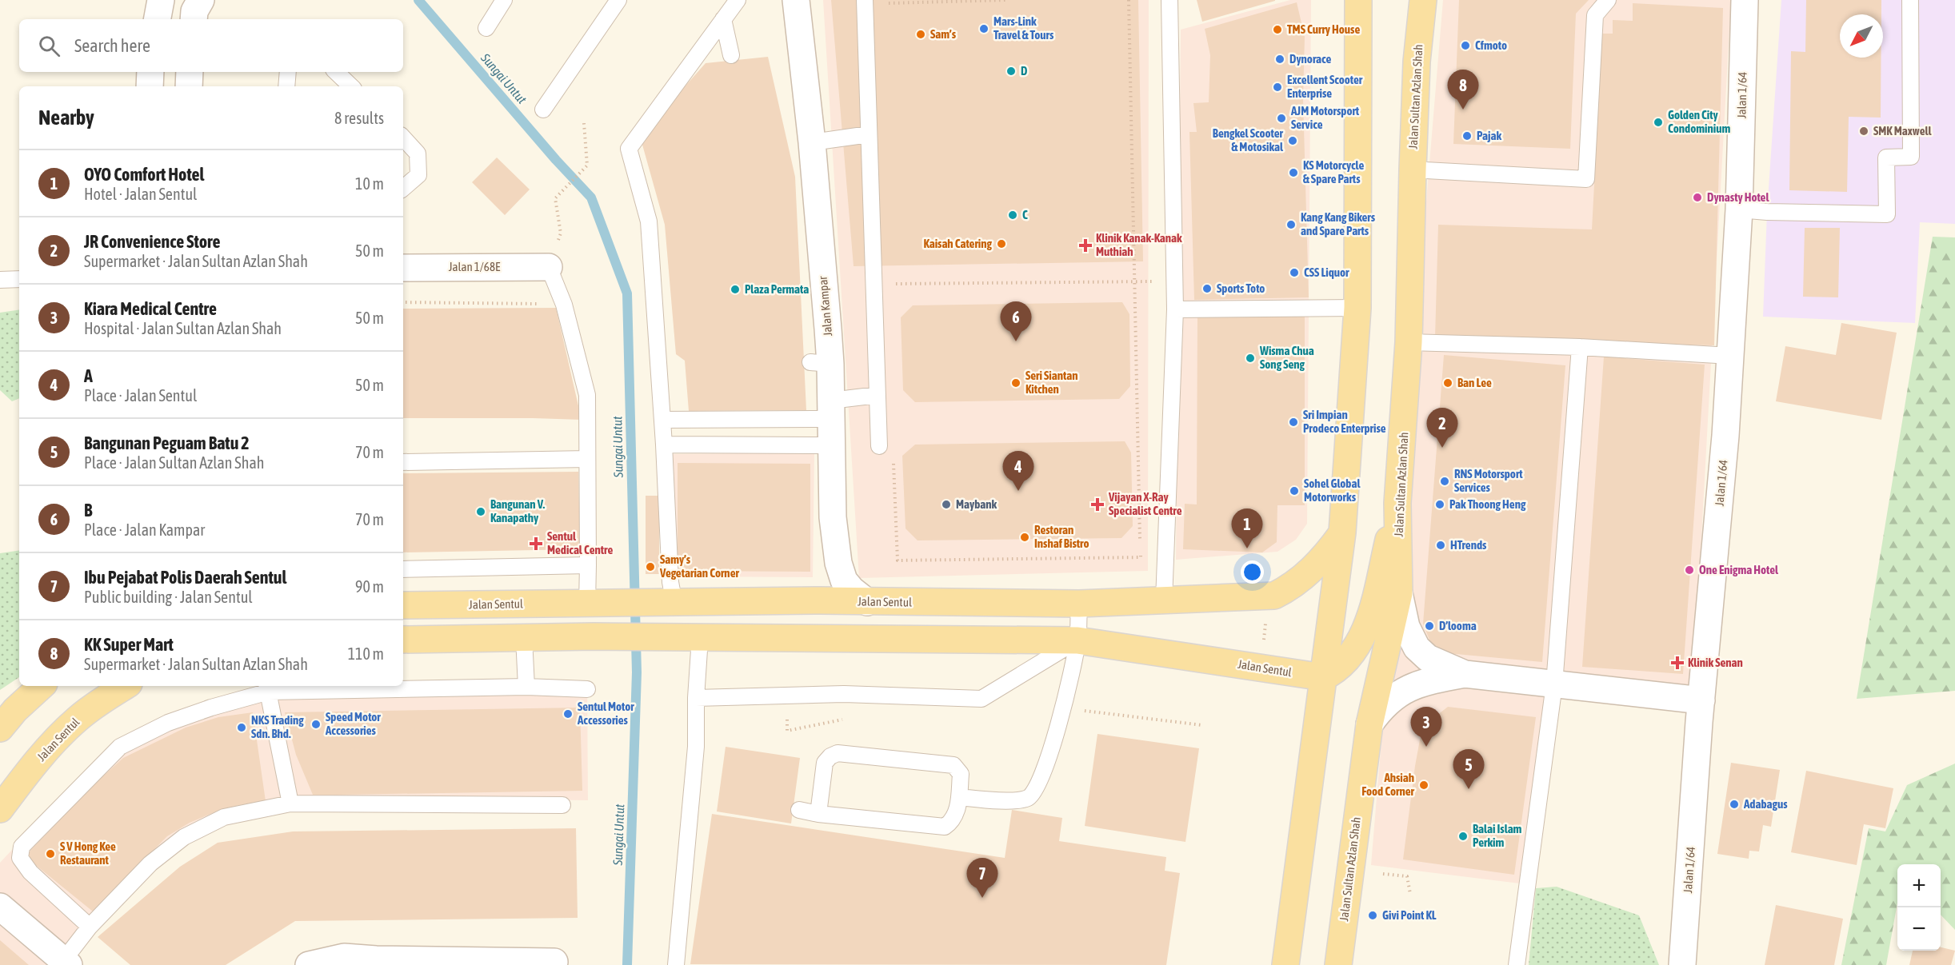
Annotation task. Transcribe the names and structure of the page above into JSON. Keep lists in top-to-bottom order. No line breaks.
{"streets":{"main road":["Jalan Sultan Azlan Shah","Jalan Sentul"],"street":["Jalan 1/64","Jalan 1/68E","Jalan Kampar"]},"crossings":[["Jalan Kampar","Jalan Sentul"]],"water":["Sungai Untut"],"places":{"other":["Mars-Link Travel & Tours","TMS Curry House","Sam’s","Cfmoto","Dynorace","D","Excellent Scooter Enterprise","AJM Motorsport Service","Golden City Condominium","SMK Maxwell","Pajak","Bengkel Scooter & Motosikal","KS Motorcycle & Spare Parts","Dynasty Hotel","C","Kang Kang Bikers and Spare Parts","Kaisah Catering","CSS Liquor","Sports Toto","Plaza Permata","Wisma Chua Song Seng","Seri Siantan Kitchen","Ban Lee","Sri Impian Prodeco Enterprise","RNS Motorsport Services","Sohel Global Motorworks","Maybank","Pak Thoong Heng","Bangunan V. Kanapathy","Restoran Inshaf Bistro","HTrends","Samy’s Vegetarian Corner","One Enigma Hotel","D’looma","Sentul Motor Accessories","Speed Motor Accessories","NKS Trading Sdn. Bhd.","Ahsiah Food Corner","Adabagus","Balai Islam Perkim","S V Hong Kee Restaurant","Givi Point KL"],"health":["Klinik Kanak-Kanak Muthiah","Vijayan X-Ray Specialist Centre","Sentul Medical Centre","Klinik Senan"]},"north":"bottom left","page":{"search":"Search here","pins":["8","6","2","4","1","3","5","7"],"heading":["Nearby","8 results"],"list":[{"mark":"1","name":"OYO Comfort Hotel","note":"Hotel · Jalan Sentul","value":"10 m"},{"mark":"2","name":"JR Convenience Store","note":"Supermarket · Jalan Sultan Azlan Shah","value":"50 m"},{"mark":"3","name":"Kiara Medical Centre","note":"Hospital · Jalan Sultan Azlan Shah","value":"50 m"},{"mark":"4","name":"A","note":"Place · Jalan Sentul","value":"50 m"},{"mark":"5","name":"Bangunan Peguam Batu 2","note":"Place · Jalan Sultan Azlan Shah","value":"70 m"},{"mark":"6","name":"B","note":"Place · Jalan Kampar","value":"70 m"},{"mark":"7","name":"Ibu Pejabat Polis Daerah Sentul","note":"Public building · Jalan Sentul","value":"90 m"},{"mark":"8","name":"KK Super Mart","note":"Supermarket · Jalan Sultan Azlan Shah","value":"110 m"}],"map_buttons":["+","−"]}}
